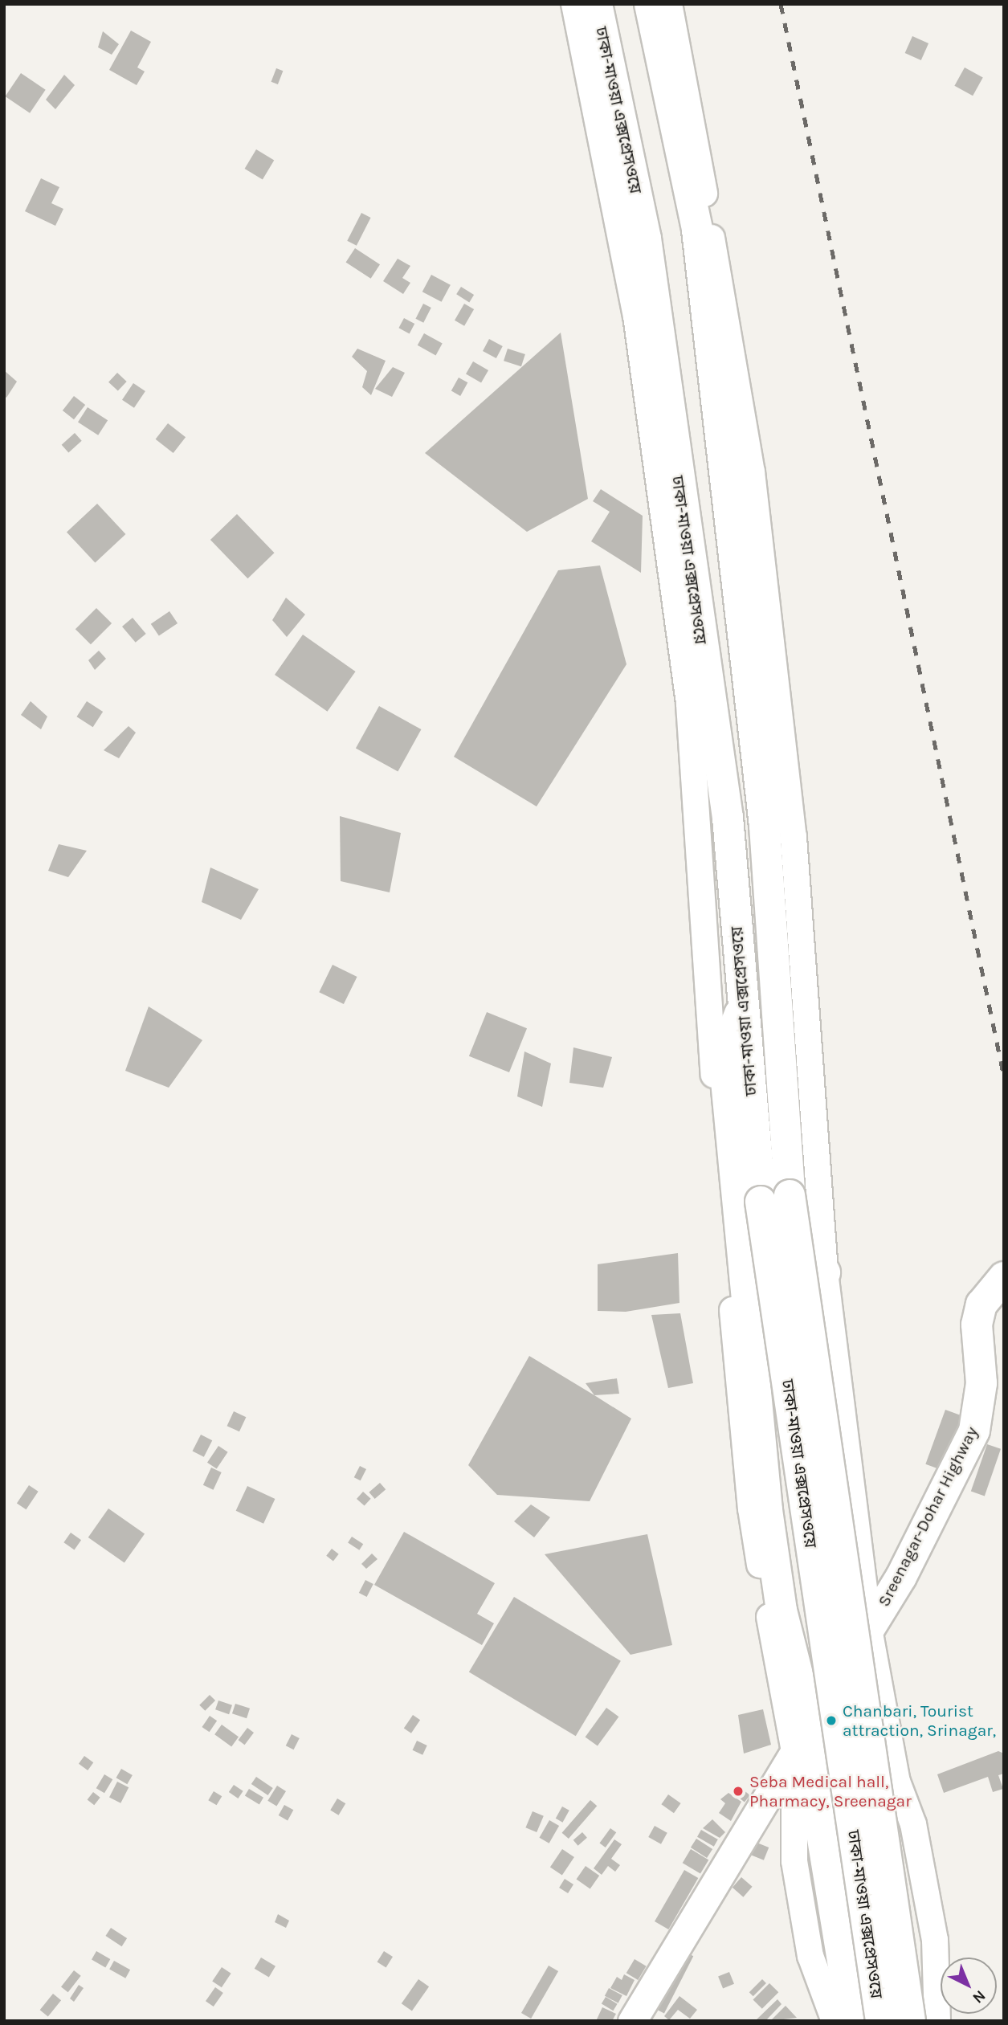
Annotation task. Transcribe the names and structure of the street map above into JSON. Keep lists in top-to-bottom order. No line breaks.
{"streets":{"main road":["ঢাকা-মাওয়া এক্সপ্রেসওয়ে","Sreenagar-Dohar Highway"]},"places":["Chanbari, Tourist attraction, Srinagar,","Seba Medical hall, Pharmacy, Sreenagar"],"north":"bottom right"}
